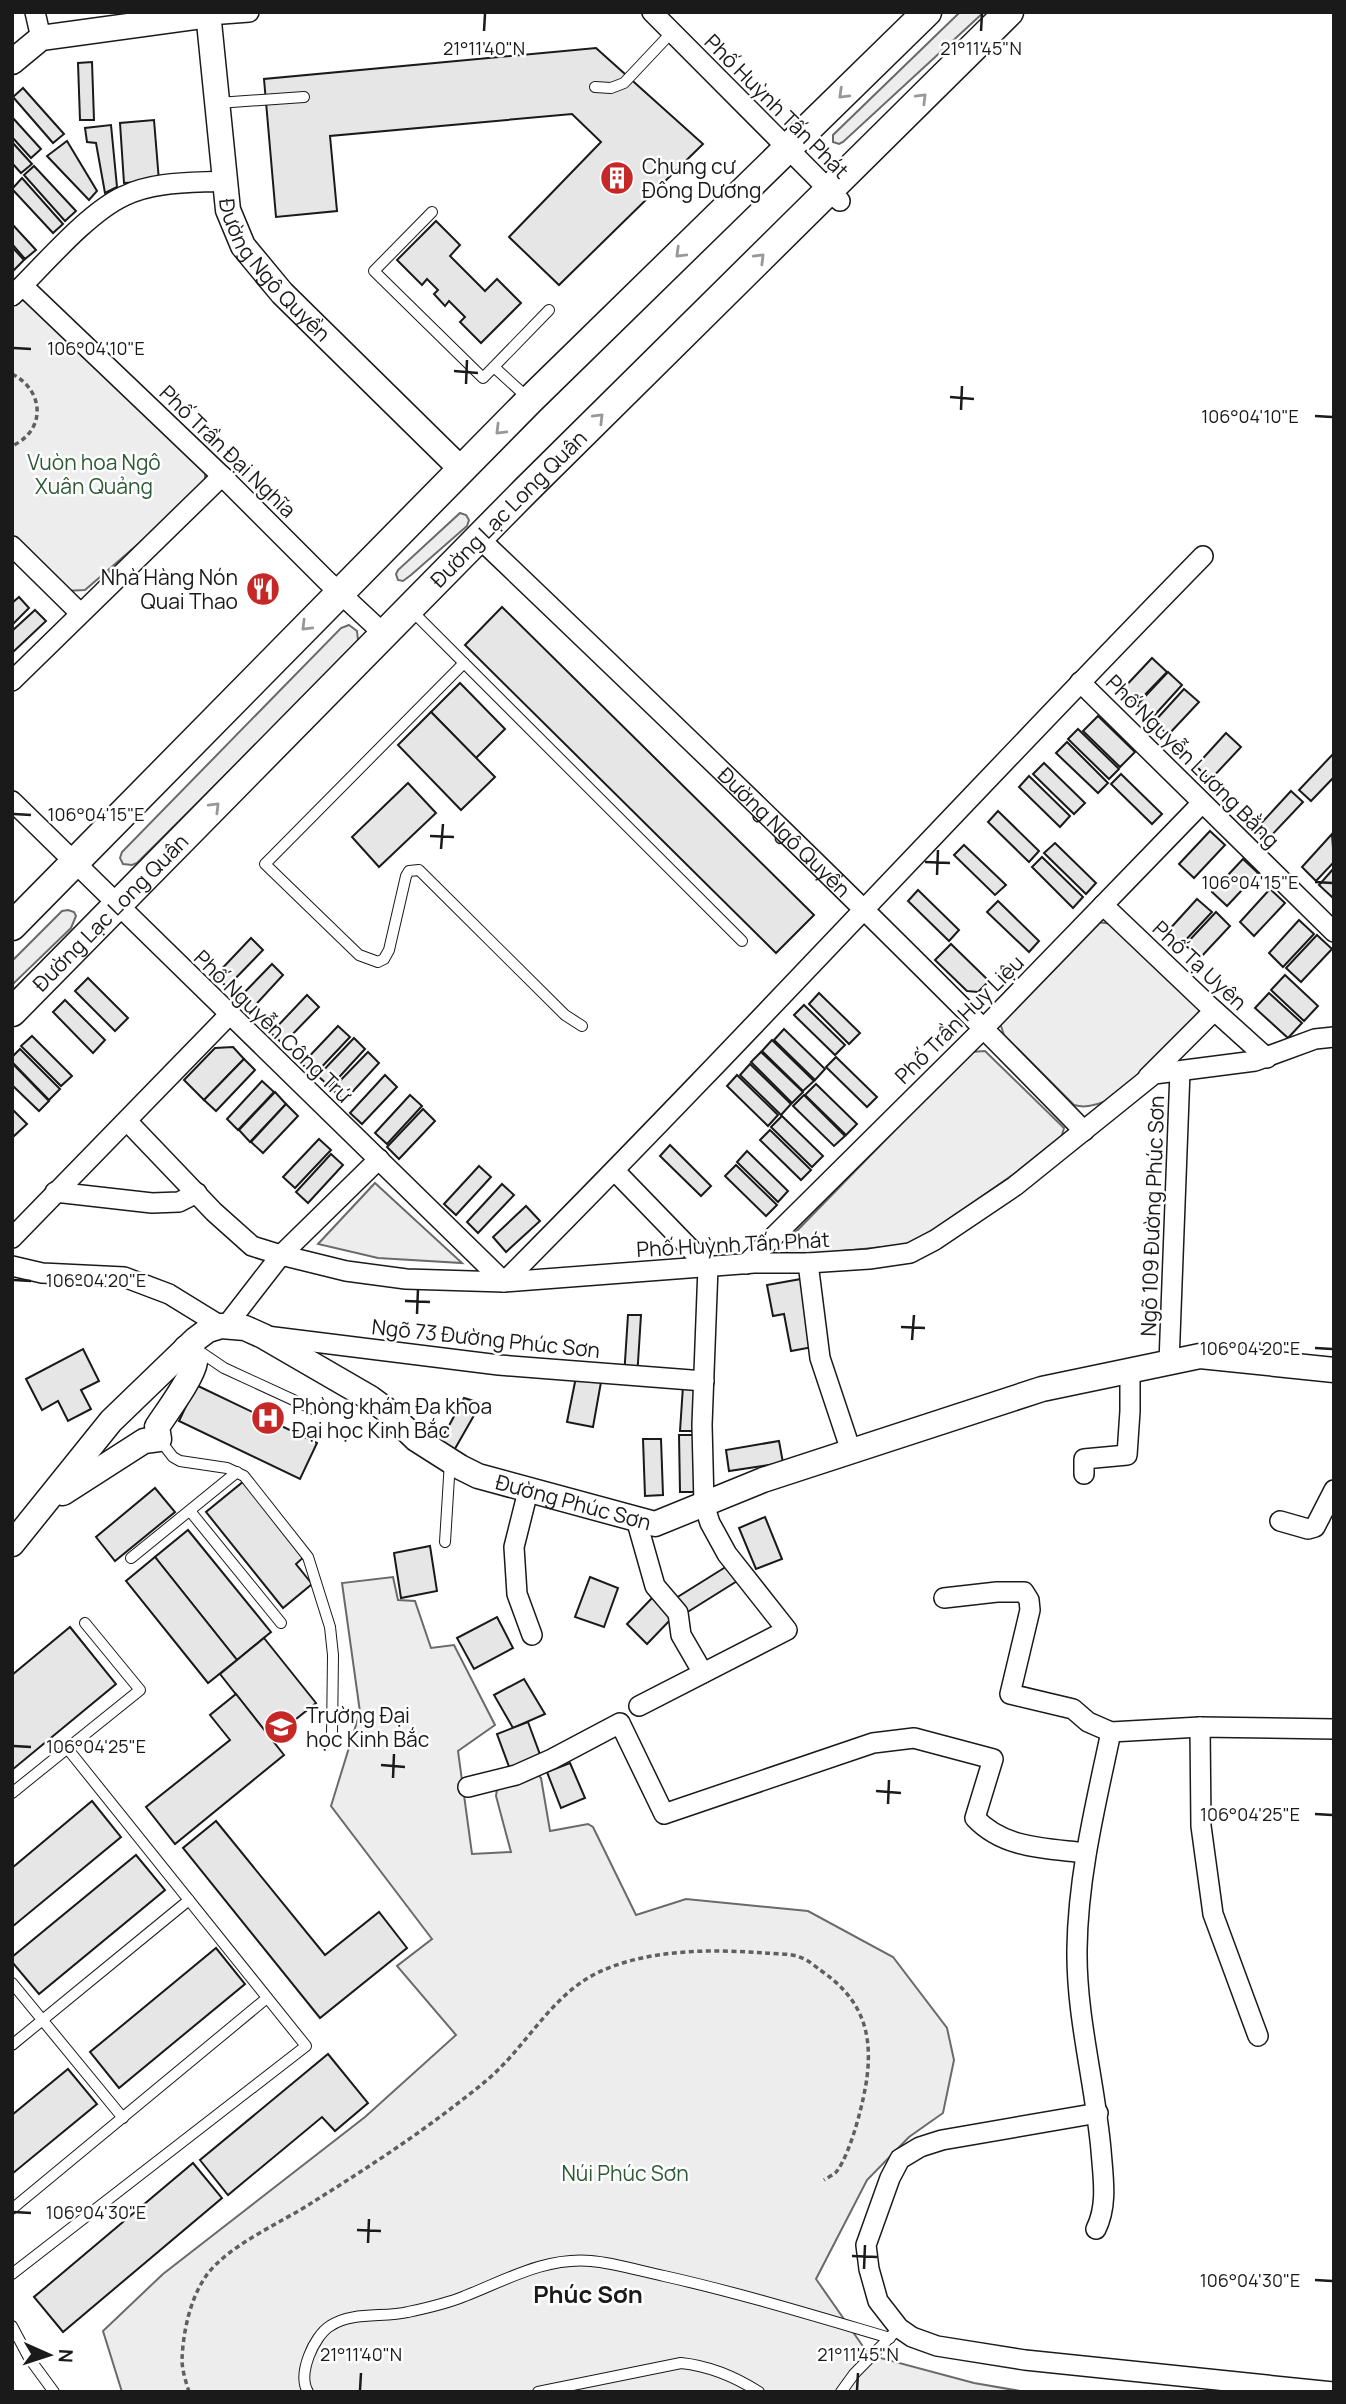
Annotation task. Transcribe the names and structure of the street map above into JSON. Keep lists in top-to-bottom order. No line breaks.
{"streets":{"main road":["Đường Lạc Long Quân"],"street":["Phố Huỳnh Tấn Phát","Đường Ngô Quyền","Phố Trần Đại Nghĩa","Phố Nguyễn Lương Bằng","Phố Tạ Uyên","Phố Trần Huy Liệu","Phố Nguyễn Công Trứ","Ngõ 109 Đường Phúc Sơn","Ngõ 73 Đường Phúc Sơn","Đường Phúc Sơn"]},"crossings":[["Phố Huỳnh Tấn Phát","Đường Ngô Quyền"],["Phố Huỳnh Tấn Phát","Đường Lạc Long Quân"],["Phố Huỳnh Tấn Phát","Phố Tạ Uyên"],["Phố Huỳnh Tấn Phát","Phố Trần Huy Liệu"],["Phố Huỳnh Tấn Phát","Phố Nguyễn Công Trứ"],["Phố Huỳnh Tấn Phát","Ngõ 109 Đường Phúc Sơn"],["Đường Ngô Quyền","Đường Lạc Long Quân"],["Đường Ngô Quyền","Phố Trần Huy Liệu"],["Phố Trần Đại Nghĩa","Đường Lạc Long Quân"],["Đường Lạc Long Quân","Phố Nguyễn Công Trứ"],["Phố Nguyễn Lương Bằng","Phố Trần Huy Liệu"],["Phố Tạ Uyên","Phố Trần Huy Liệu"],["Ngõ 109 Đường Phúc Sơn","Đường Phúc Sơn"],["Ngõ 73 Đường Phúc Sơn","Đường Phúc Sơn"]],"districts":["Phúc Sơn"],"parks":["Vuòn hoa Ngô Xuân Quảng","Núi Phúc Sơn"],"places":{"building":["Chung cư Đông Dương"],"restaurant":["Nhà Hàng Nón Quai Thao"],"hospital":["Phòng khám Đa khoa Đại học Kinh Bắc"],"school or university":["Trường Đại học Kinh Bắc"]},"north":"right","coordinates":["21°11'40\"N","21°11'45\"N","106°04'10\"E","106°04'15\"E","106°04'20\"E","106°04'25\"E","106°04'30\"E"]}
